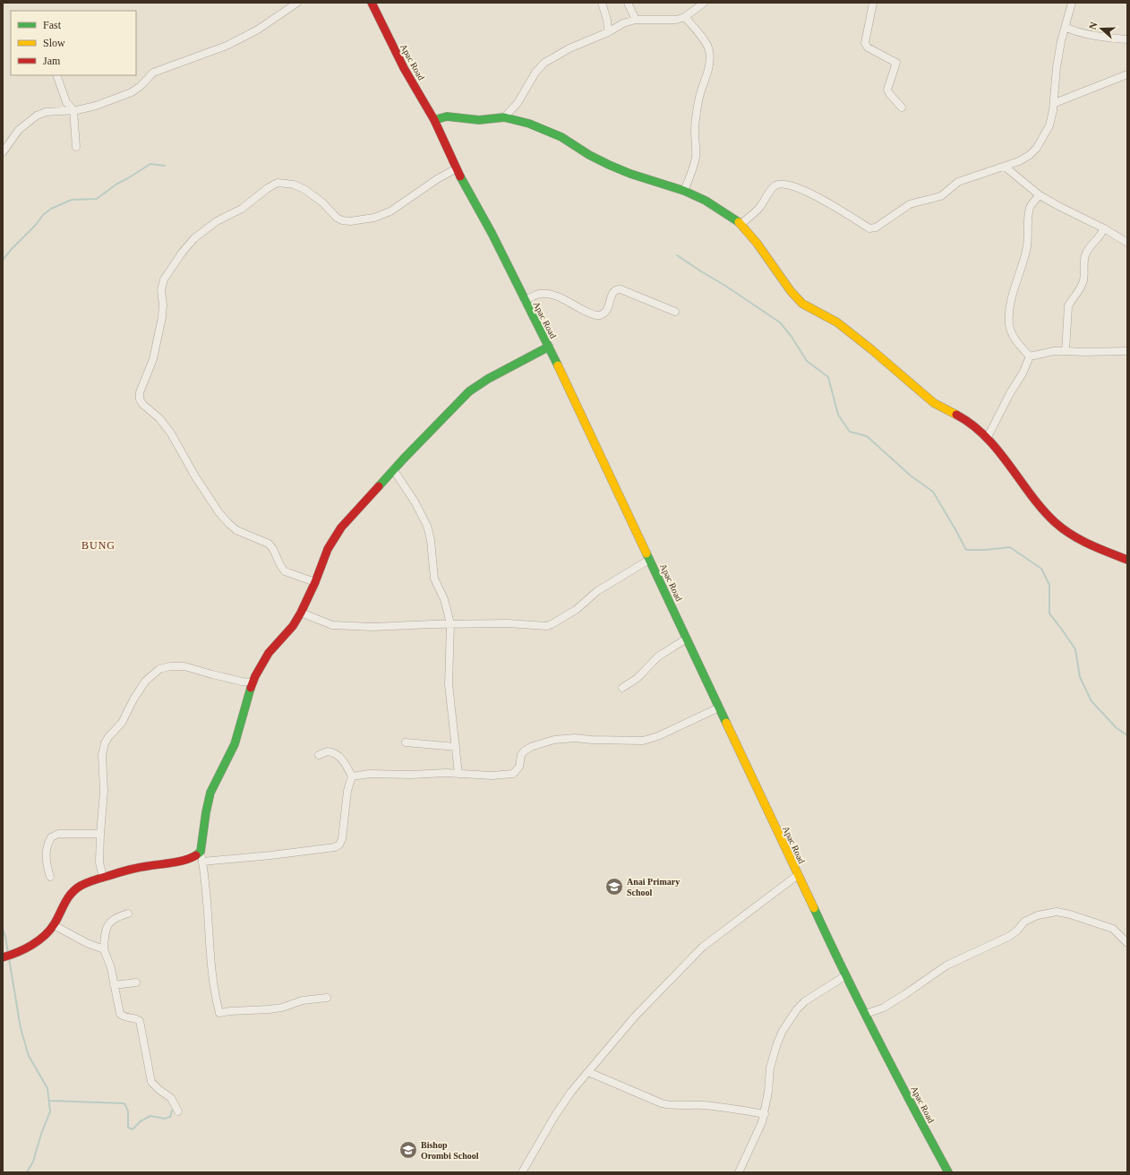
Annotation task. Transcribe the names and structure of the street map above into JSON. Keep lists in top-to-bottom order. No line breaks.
{"streets":{"street":["Apac Road"]},"districts":["BUNG"],"places":{"school or university":["Anai Primary School","Bishop Orombi School"]},"legend":["Fast","Slow","Jam"],"north":"left"}
